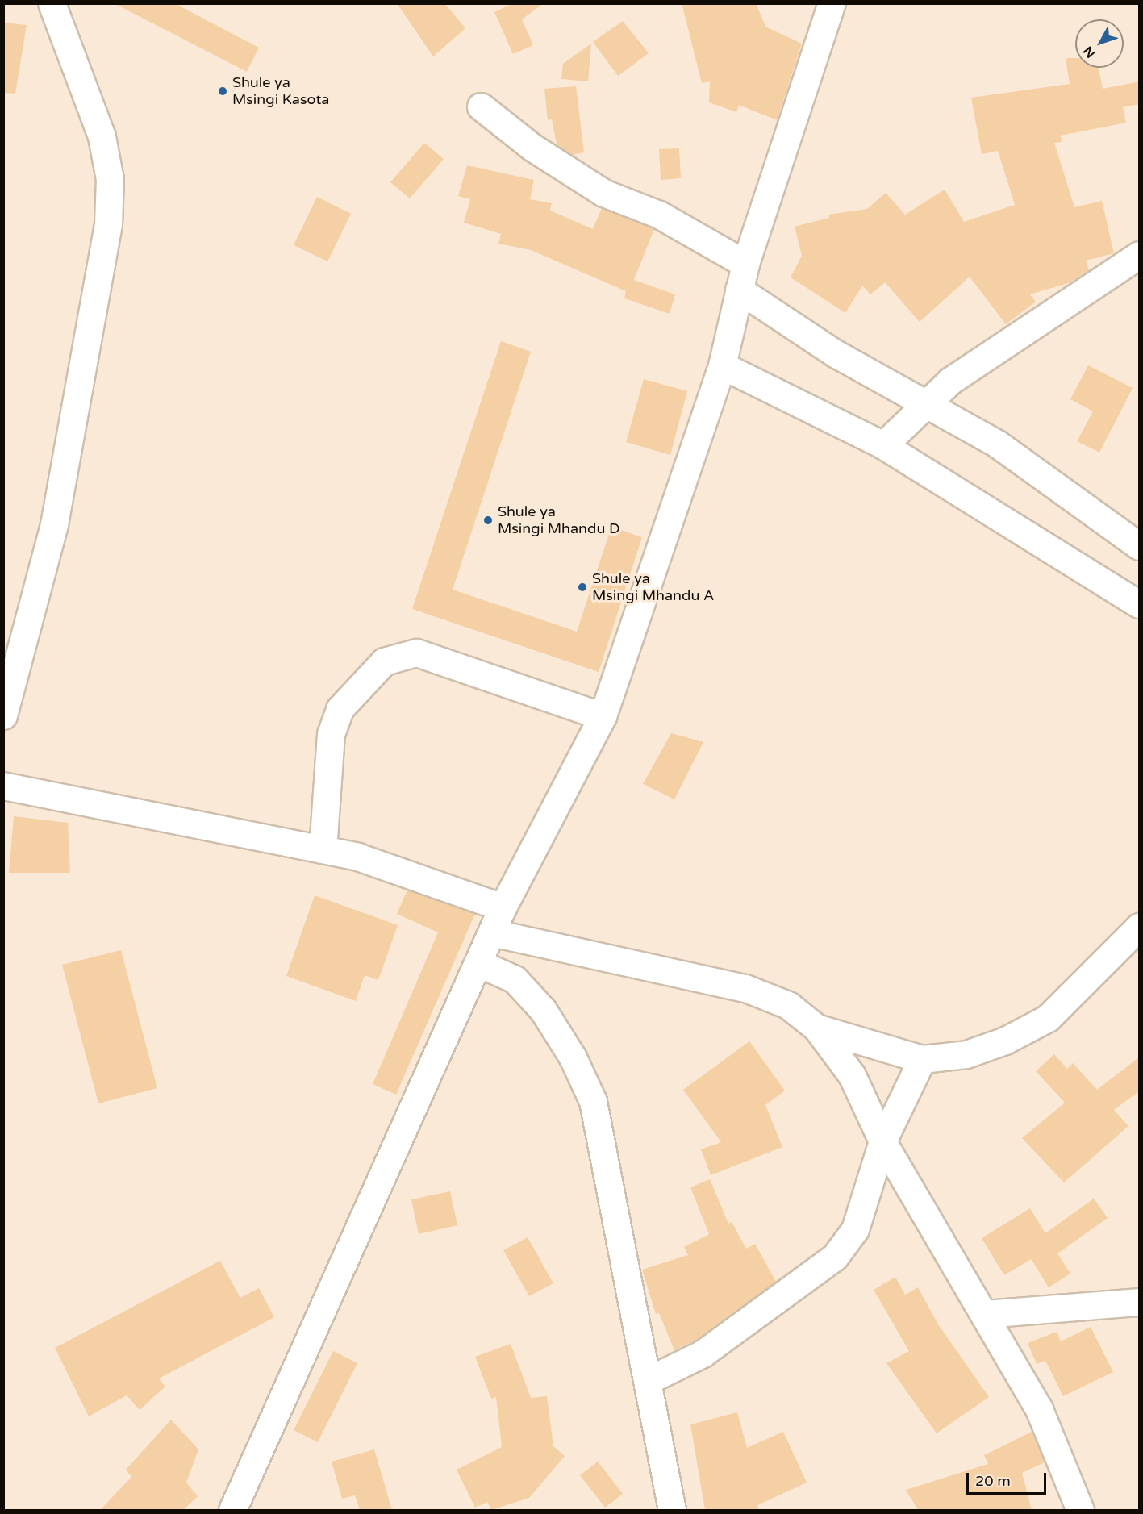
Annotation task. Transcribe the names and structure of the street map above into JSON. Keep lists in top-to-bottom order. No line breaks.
{"places":["Shule ya Msingi Kasota","Shule ya Msingi Mhandu D","Shule ya Msingi Mhandu A"],"scale_bar":"20 m","north":"bottom left"}
